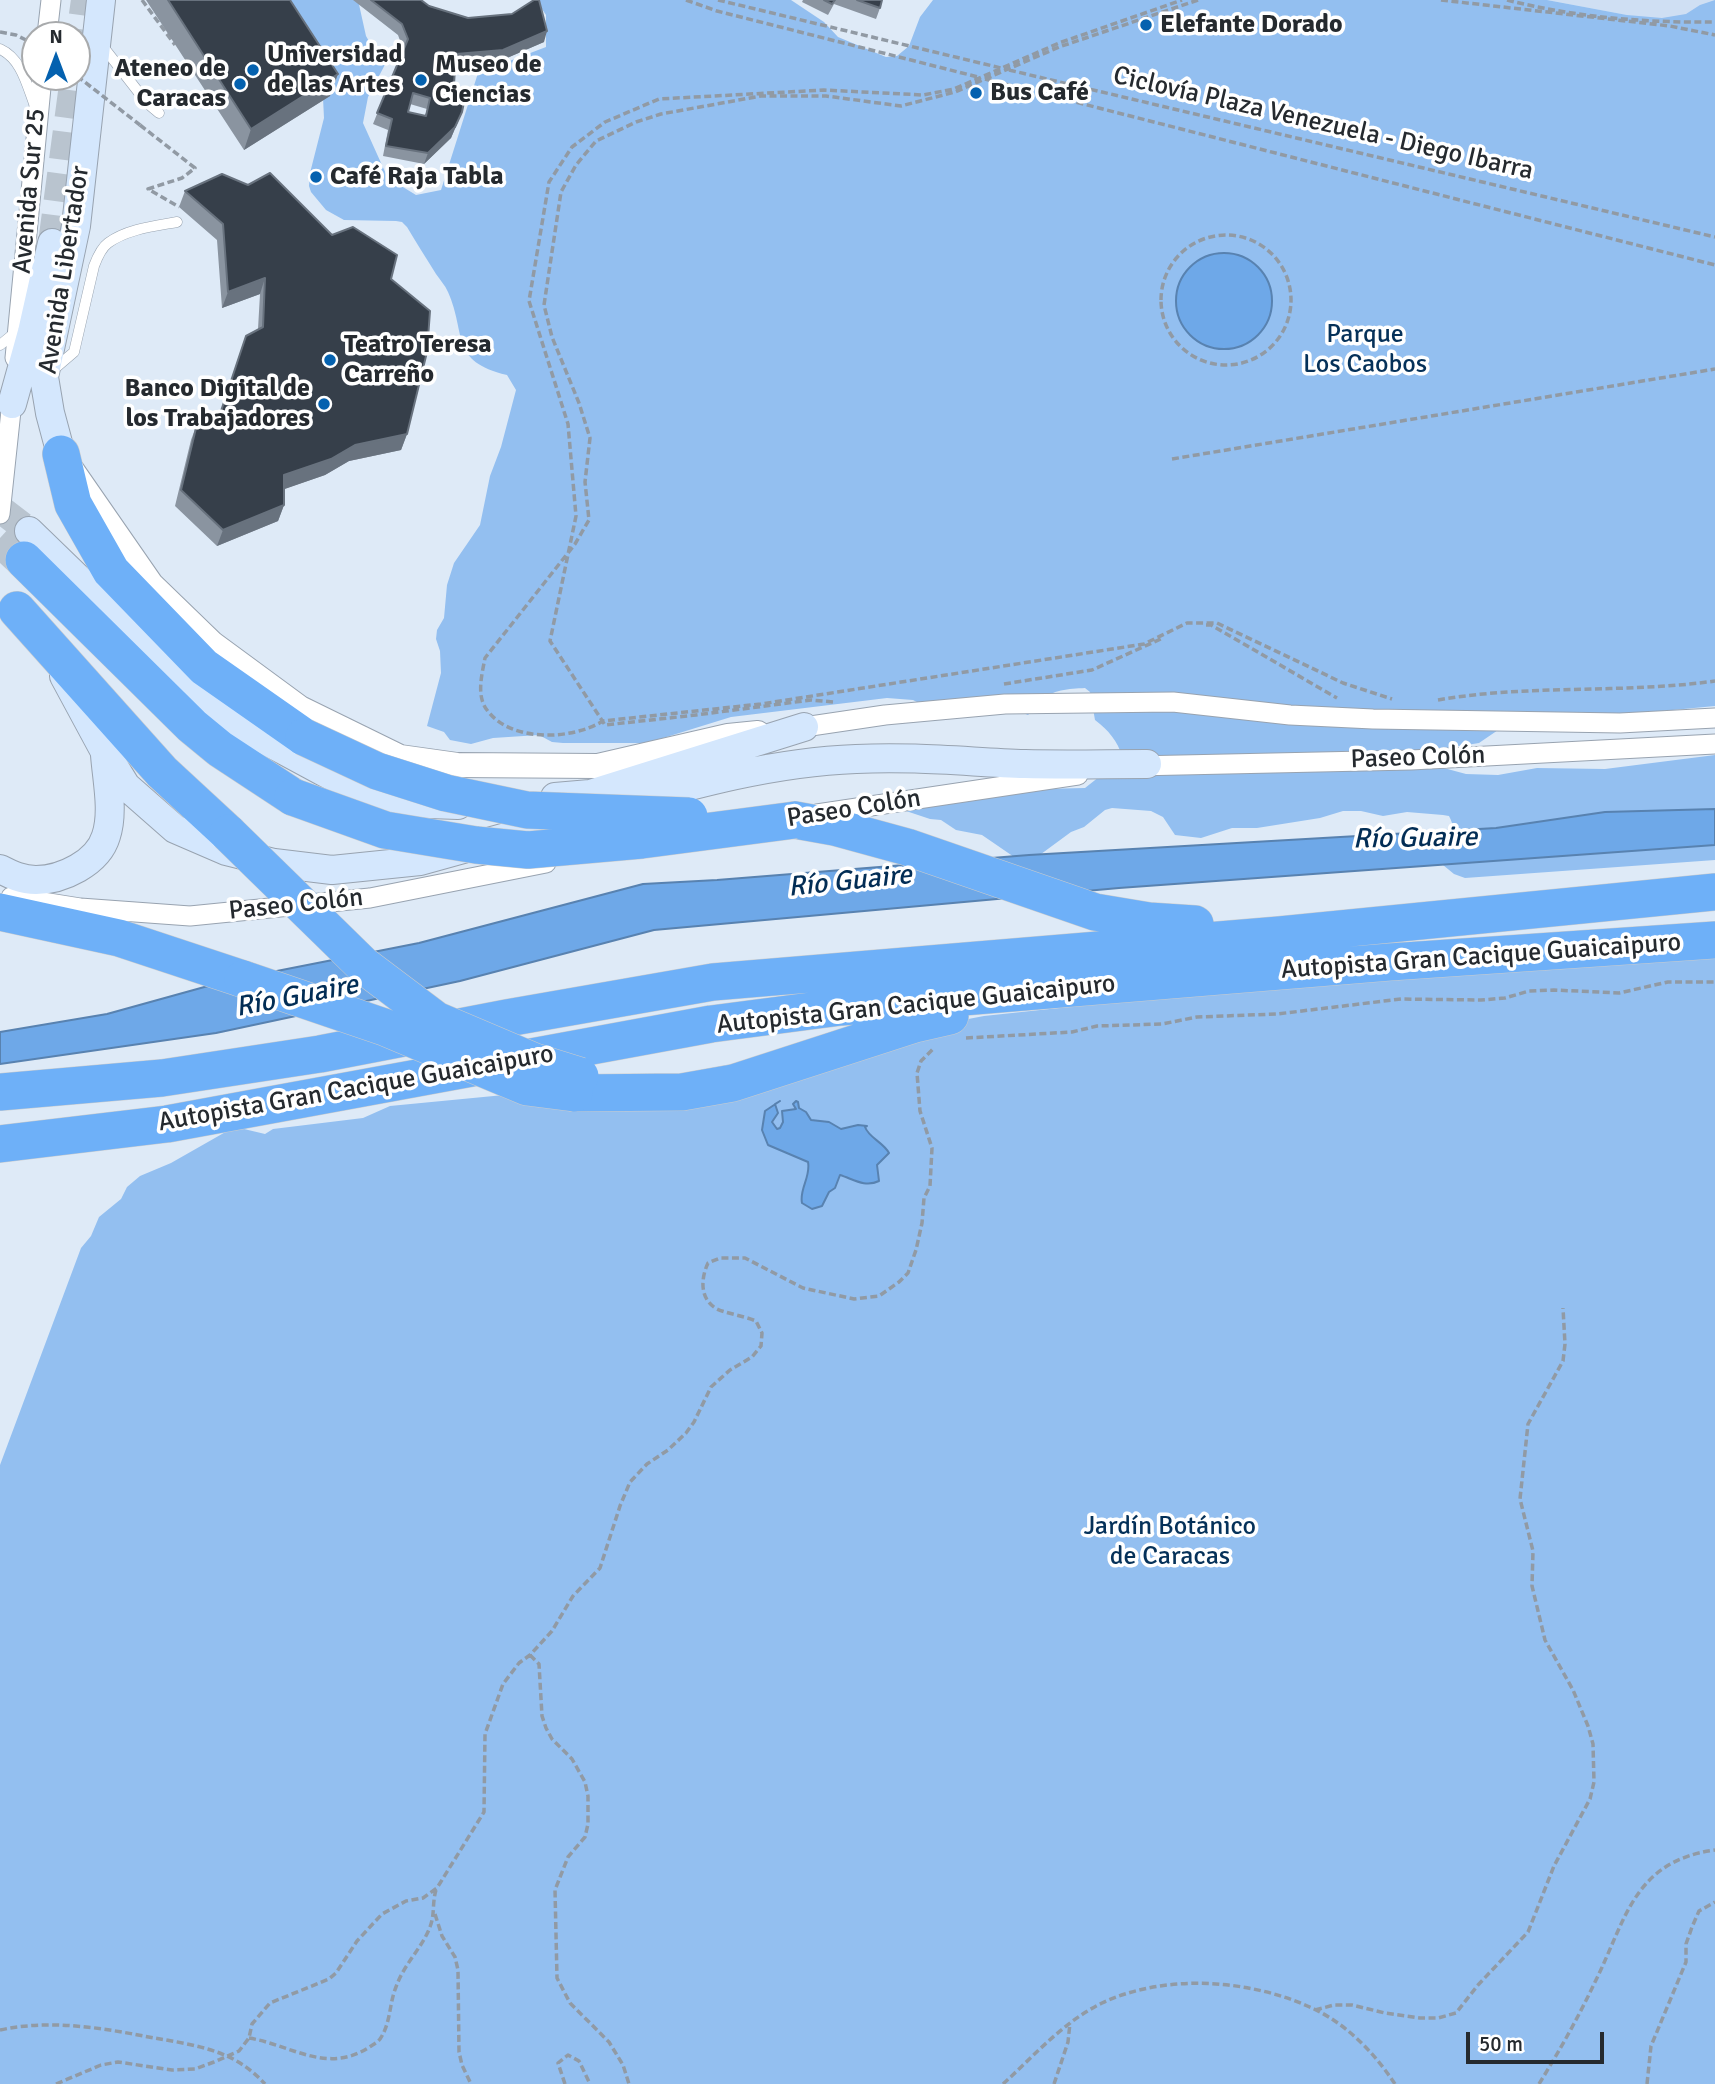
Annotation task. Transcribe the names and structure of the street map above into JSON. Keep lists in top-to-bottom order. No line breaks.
{"streets":{"highway":["Autopista Gran Cacique Guaicaipuro"],"main road":["Avenida Libertador"],"street":["Avenida Sur 25","Paseo Colón"],"path":["Ciclovía Plaza Venezuela - Diego Ibarra"]},"water":["Río Guaire"],"parks":["Parque Los Caobos","Jardín Botánico de Caracas"],"places":["Elefante Dorado","Universidad de las Artes","Museo de Ciencias","Ateneo de Caracas","Bus Café","Café Raja Tabla","Teatro Teresa Carreño","Banco Digital de los Trabajadores"],"scale_bar":"50 m","north":"top"}
